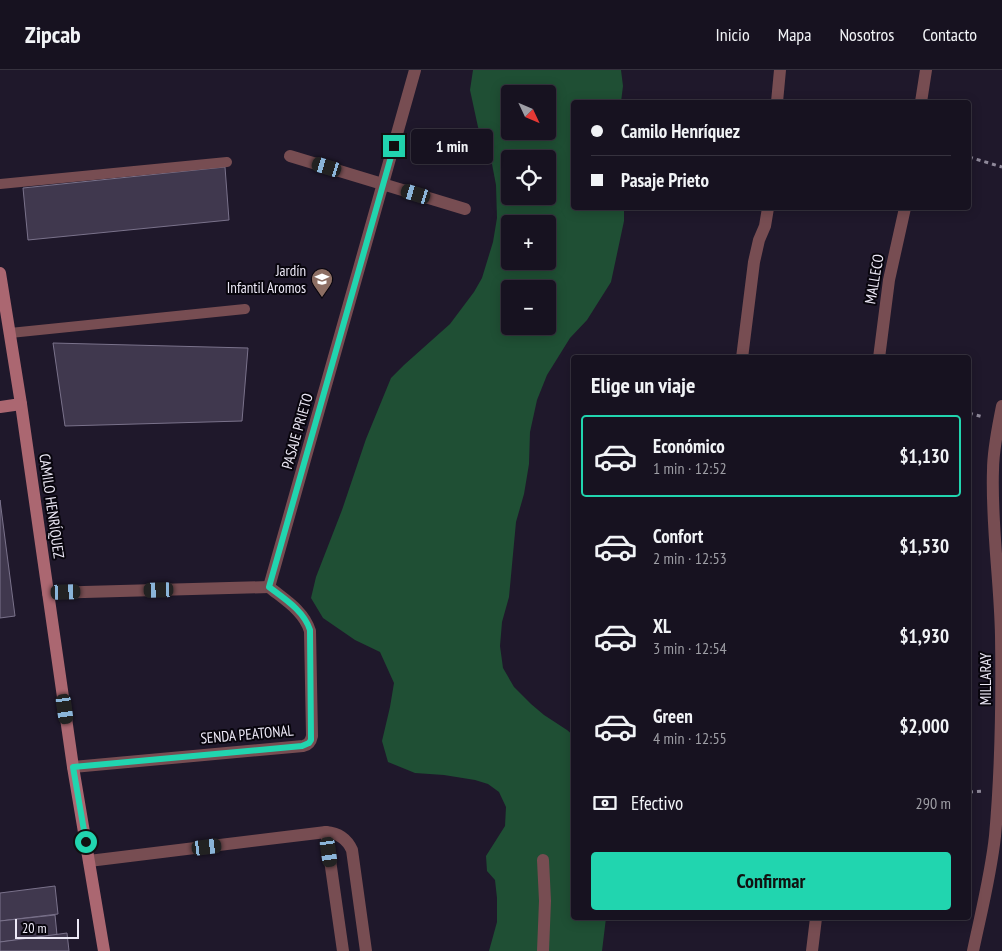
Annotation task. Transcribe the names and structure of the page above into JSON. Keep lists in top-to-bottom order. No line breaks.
{"streets":{"main road":["CAMILO HENRÍQUEZ"],"street":["MALLECO","PASAJE PRIETO","MILLARAY","SENDA PEATONAL"]},"crossings":[["PASAJE PRIETO","SENDA PEATONAL"],["CAMILO HENRÍQUEZ","SENDA PEATONAL"]],"places":{"school or university":["Jardín Infantil Aromos"]},"scale_bar":"20 m","north":"bottom right","page":{"header":"Zipcab","nav":["Inicio","Mapa","Nosotros","Contacto"],"map_buttons":["+","−"],"banner":["Camilo Henríquez","Pasaje Prieto"],"bubble":"1 min","heading":"Elige un viaje","list":[{"name":"Económico","note":"1 min · 12:52","value":"$1,130"},{"name":"Confort","note":"2 min · 12:53","value":"$1,530"},{"name":"XL","note":"3 min · 12:54","value":"$1,930"},{"name":"Green","note":"4 min · 12:55","value":"$2,000"}],"pay":["Efectivo","290 m"],"buttons":"Confirmar","scale":"20 m"}}
